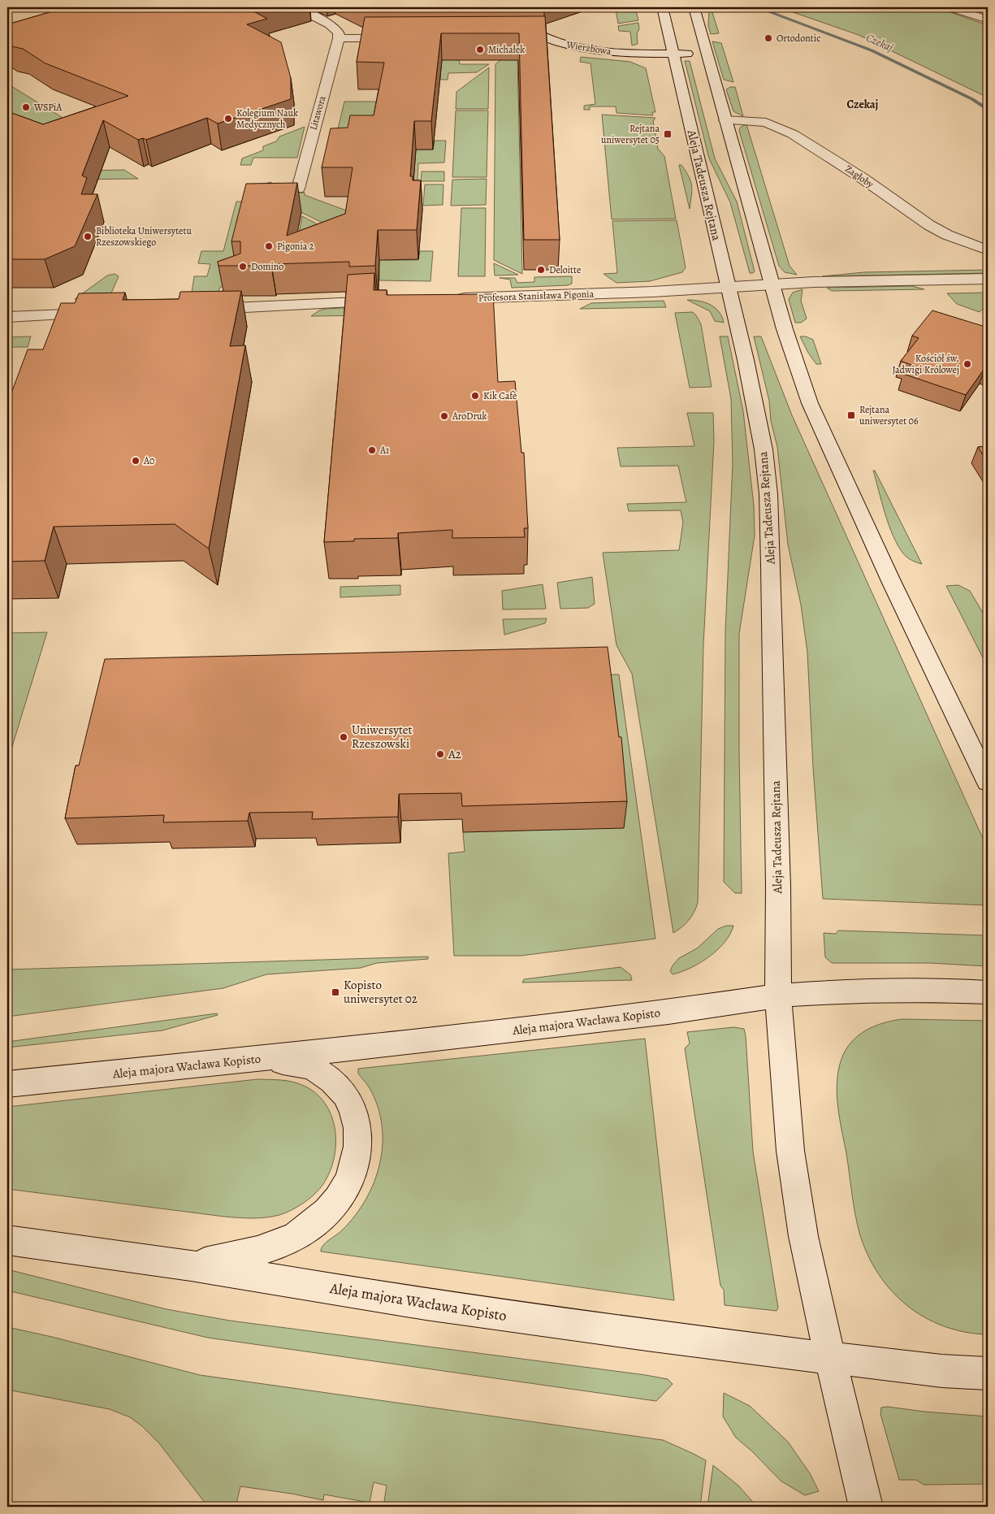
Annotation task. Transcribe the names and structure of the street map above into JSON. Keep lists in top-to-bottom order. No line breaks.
{"streets":{"main road":["Wierzbowa","Litawora","Zagłoby","Aleja Tadeusza Rejtana","Profesora Stanisława Pigonia","Aleja majora Wacława Kopisto"]},"crossings":[["Wierzbowa","Aleja Tadeusza Rejtana"],["Aleja Tadeusza Rejtana","Profesora Stanisława Pigonia"],["Aleja Tadeusza Rejtana","Aleja majora Wacława Kopisto"]],"districts":["Czekaj"],"water":["Czekaj"],"places":{"other":["Ortodontic","Michałek","WSPiA","Kolegium Nauk Medycznych","Biblioteka Uniwersytetu Rzeszowskiego","Pigonia 2","Domino","Deloitte","Kościół św. Jadwigi Królowej","Kik Cafè","AroDruk","A1","A0","Uniwersytet Rzeszowski","A2"],"transit":["Rejtana uniwersytet 05","Rejtana uniwersytet 06","Kopisto uniwersytet 02"]}}
